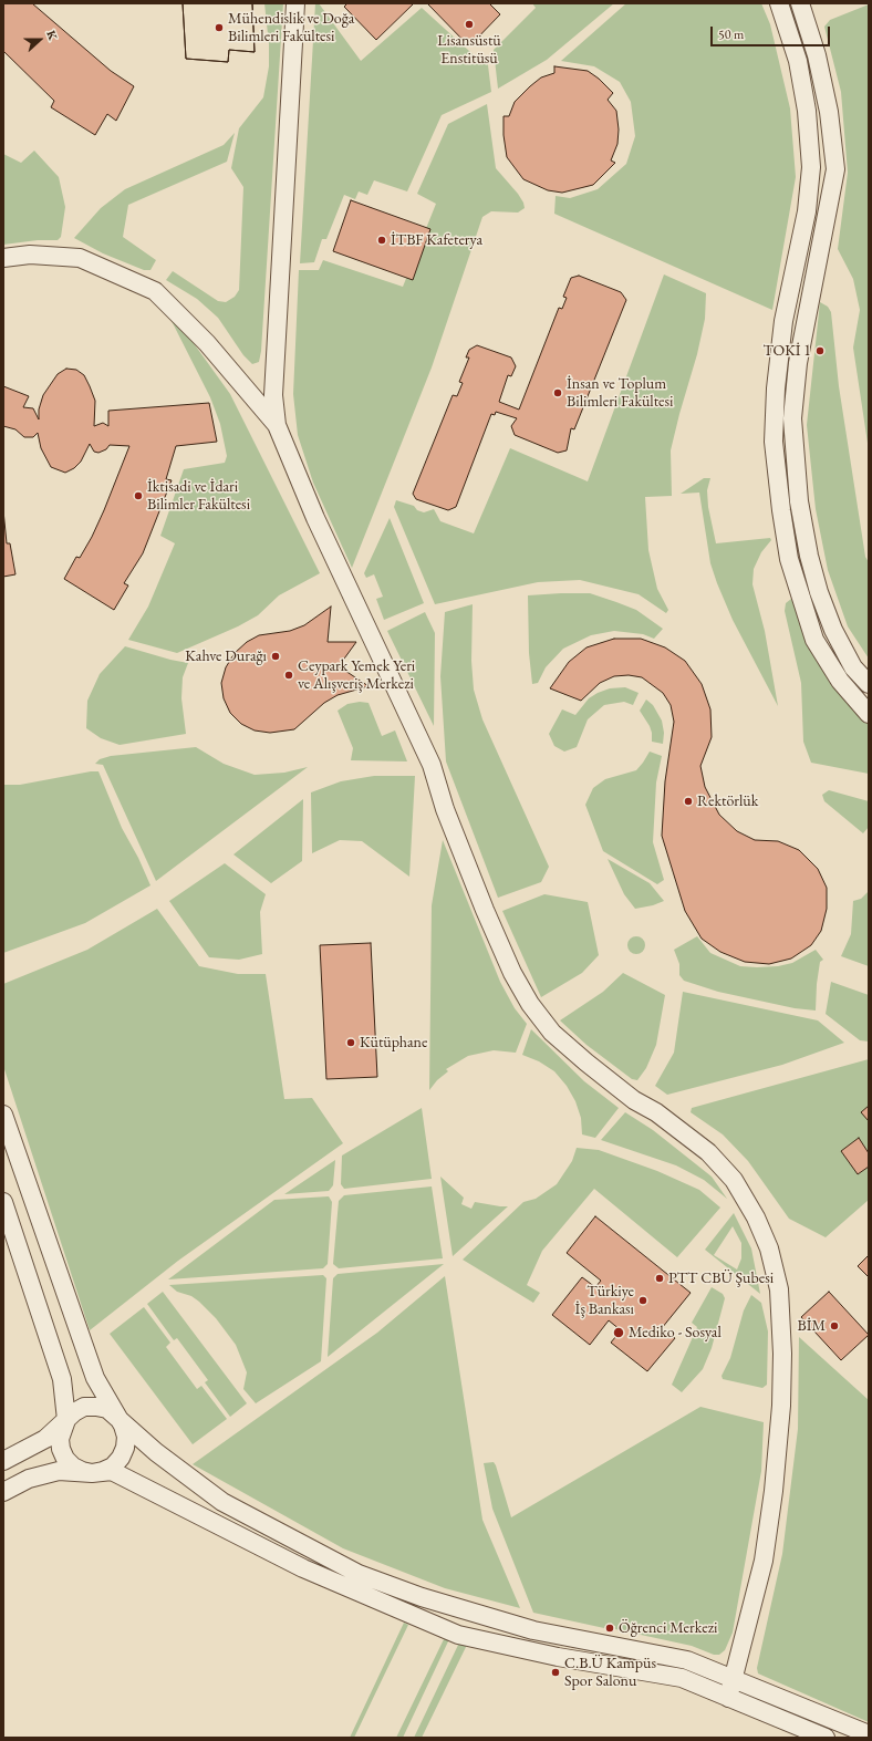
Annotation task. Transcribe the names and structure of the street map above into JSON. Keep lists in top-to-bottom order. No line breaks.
{"places":["Lisansüstü Enstitüsü","Mühendislik ve Doğa Bilimleri Fakültesi","İTBF Kafeterya","TOKİ 1","İnsan ve Toplum Bilimleri Fakültesi","İktisadi ve İdari Bilimler Fakültesi","Kahve Durağı","Ceypark Yemek Yeri ve Alışveriş Merkezi","Rektörlük","Kütüphane","PTT CBÜ Şubesi","Türkiye İş Bankası","BİM","Mediko - Sosyal","Öğrenci Merkezi","C.B.Ü Kampüs Spor Salonu"],"scale_bar":"50 m","north":"right"}
